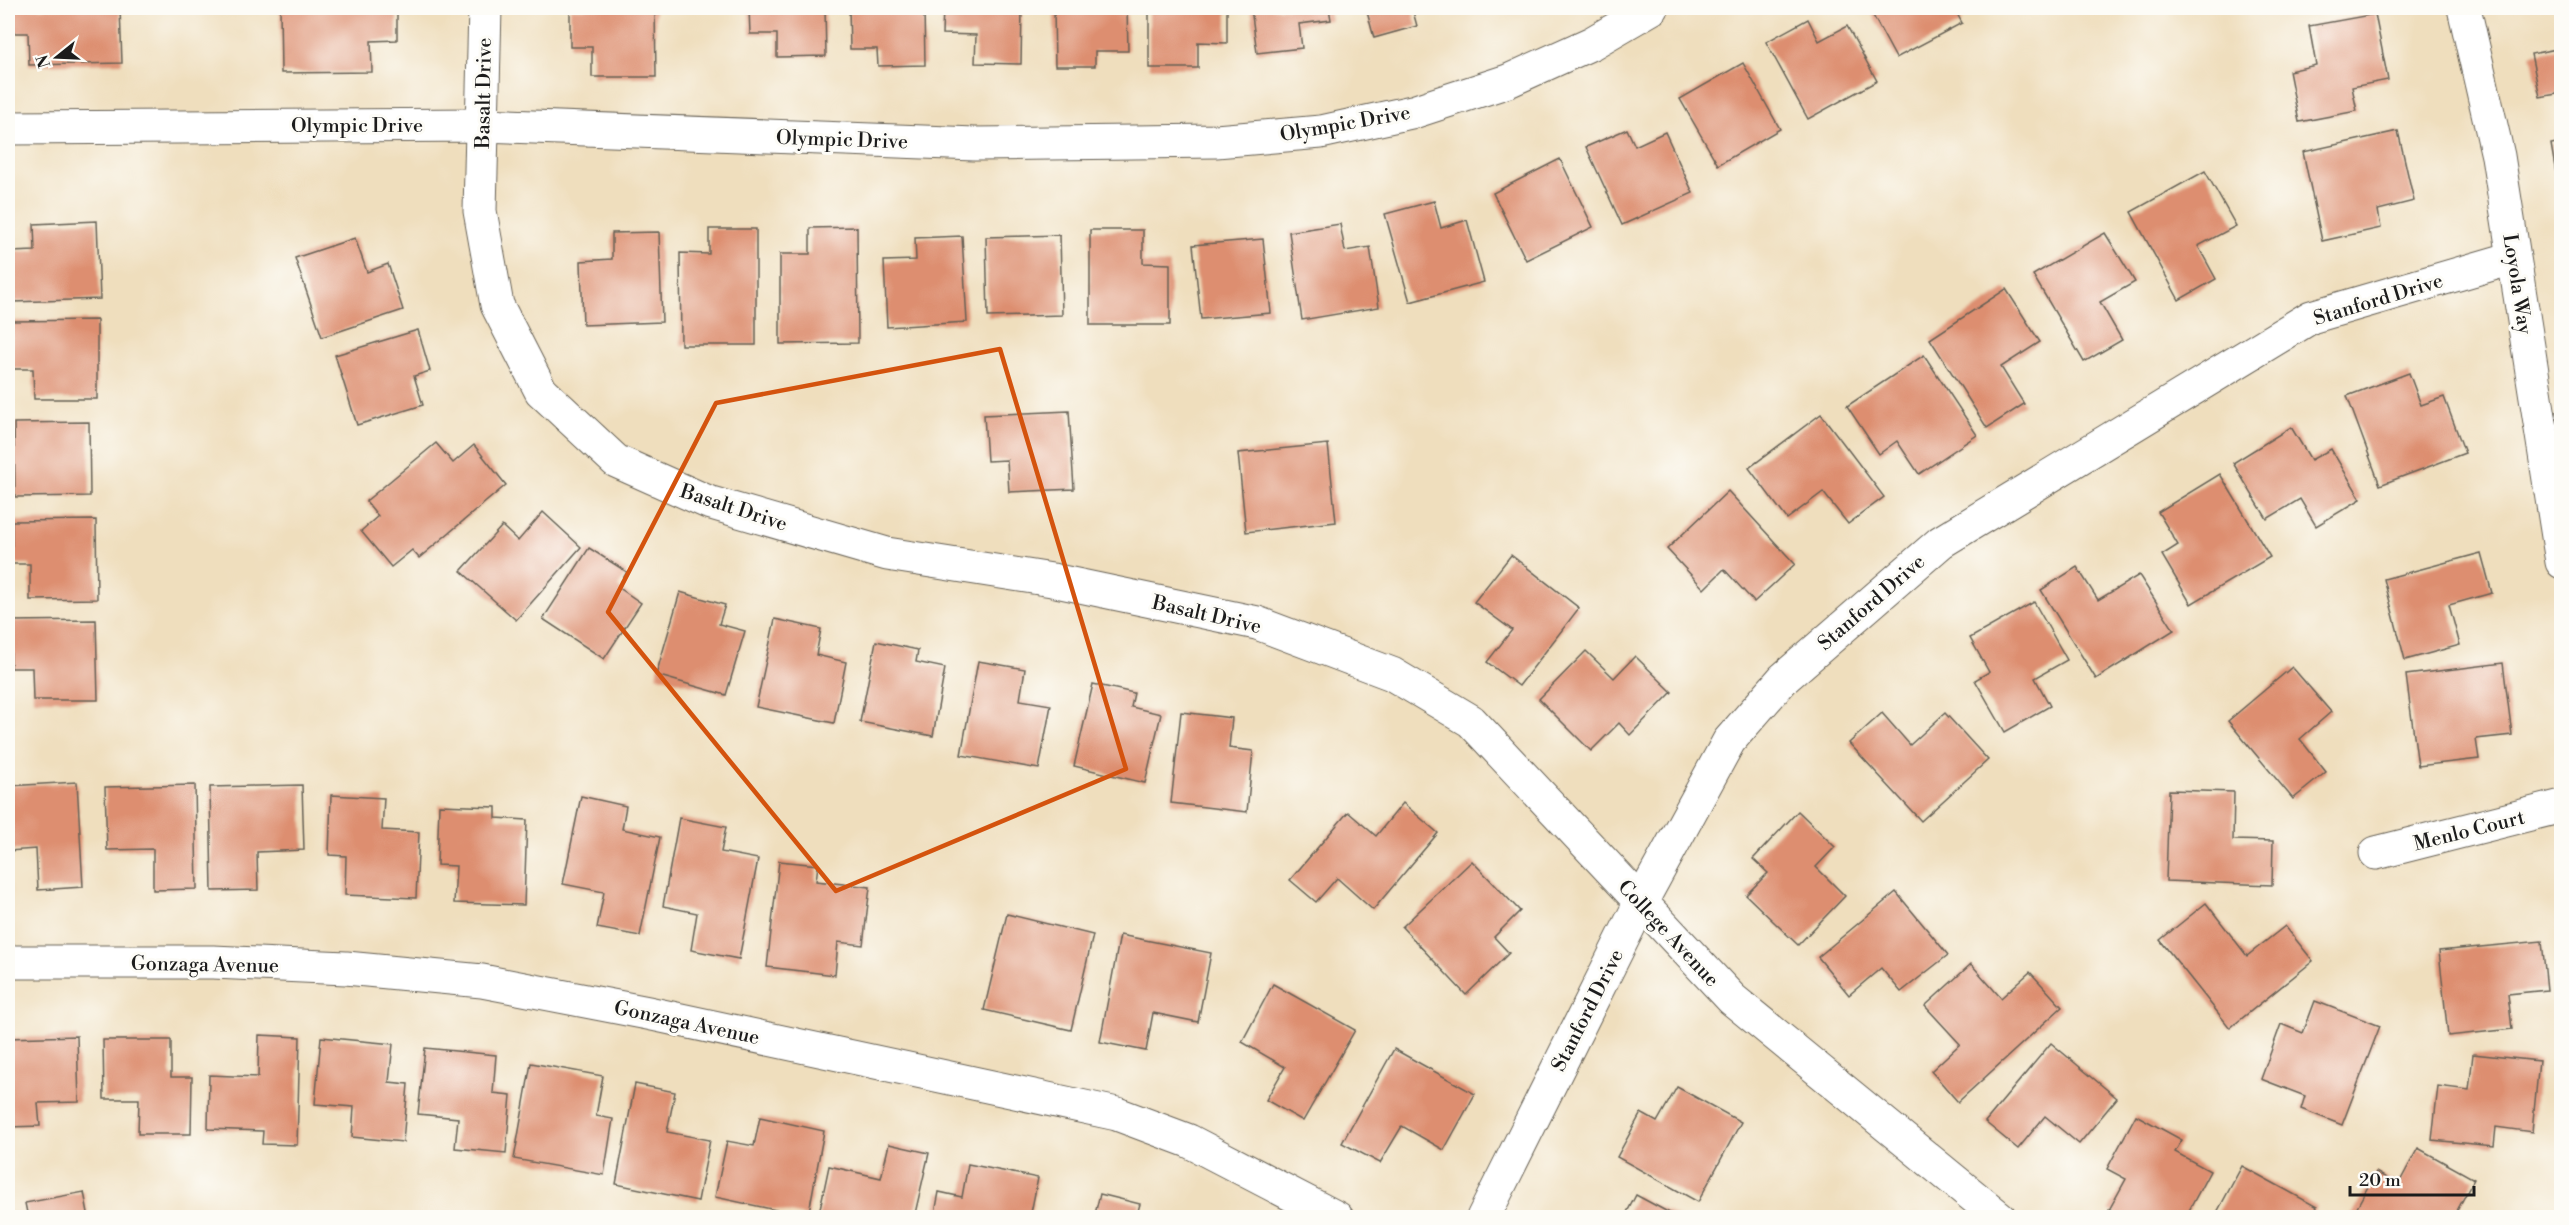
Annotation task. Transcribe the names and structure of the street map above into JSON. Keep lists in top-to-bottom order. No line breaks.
{"streets":{"street":["Basalt Drive","Olympic Drive","Loyola Way","Stanford Drive","Menlo Court","College Avenue","Gonzaga Avenue"]},"crossings":[["Basalt Drive","Olympic Drive"],["Basalt Drive","College Avenue"],["Loyola Way","Stanford Drive"],["Stanford Drive","College Avenue"]],"scale_bar":"20 m","north":"left"}
